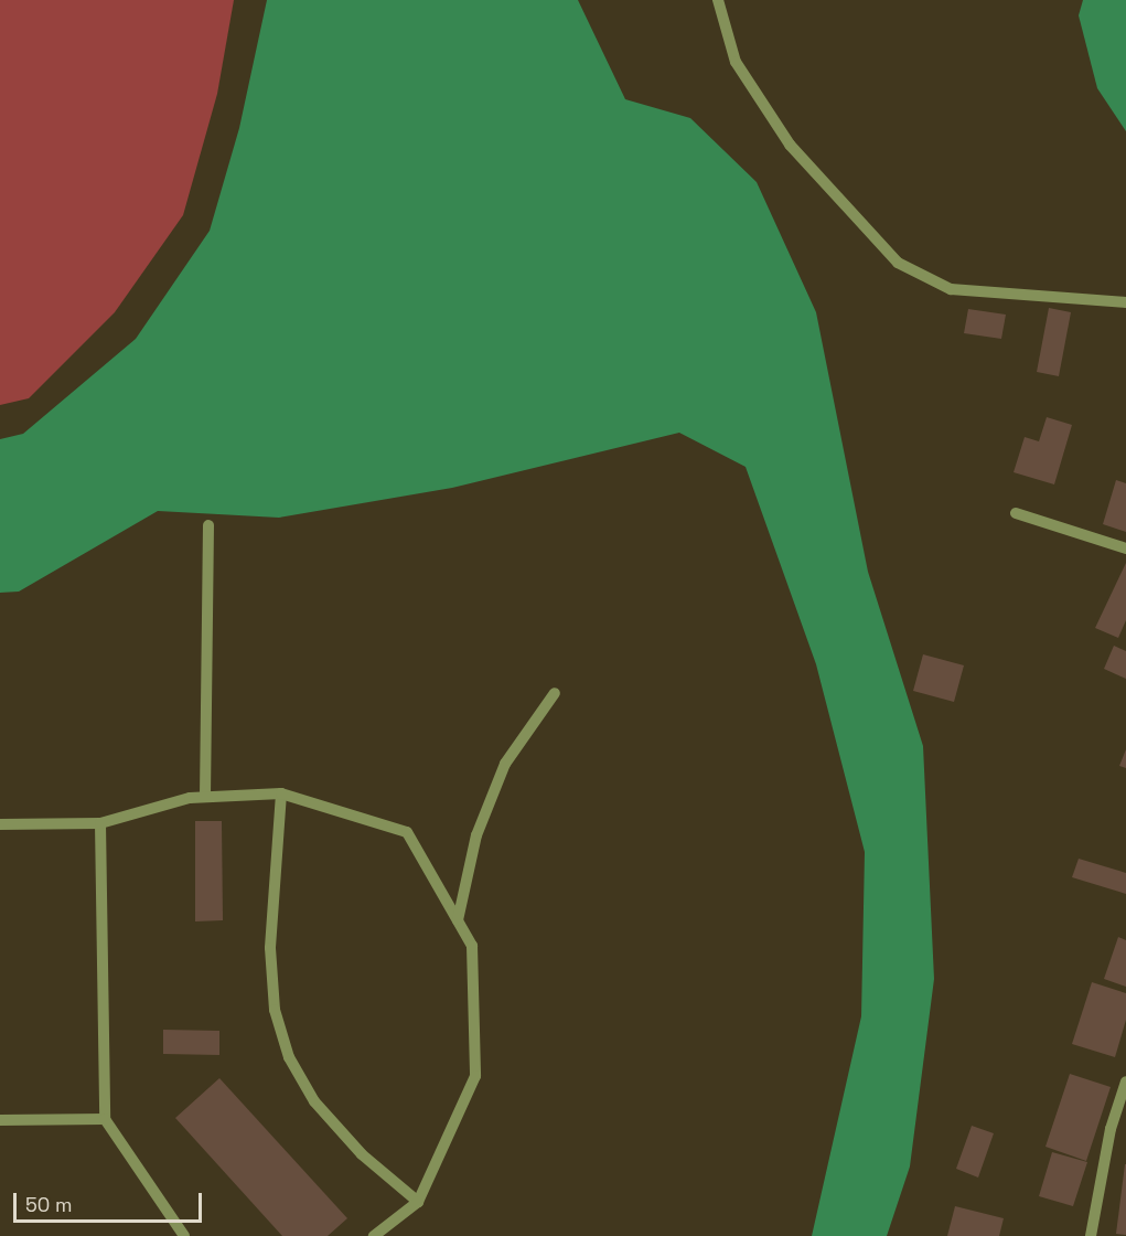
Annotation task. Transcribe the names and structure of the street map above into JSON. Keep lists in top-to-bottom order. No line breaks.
{"scale_bar":"50 m"}
